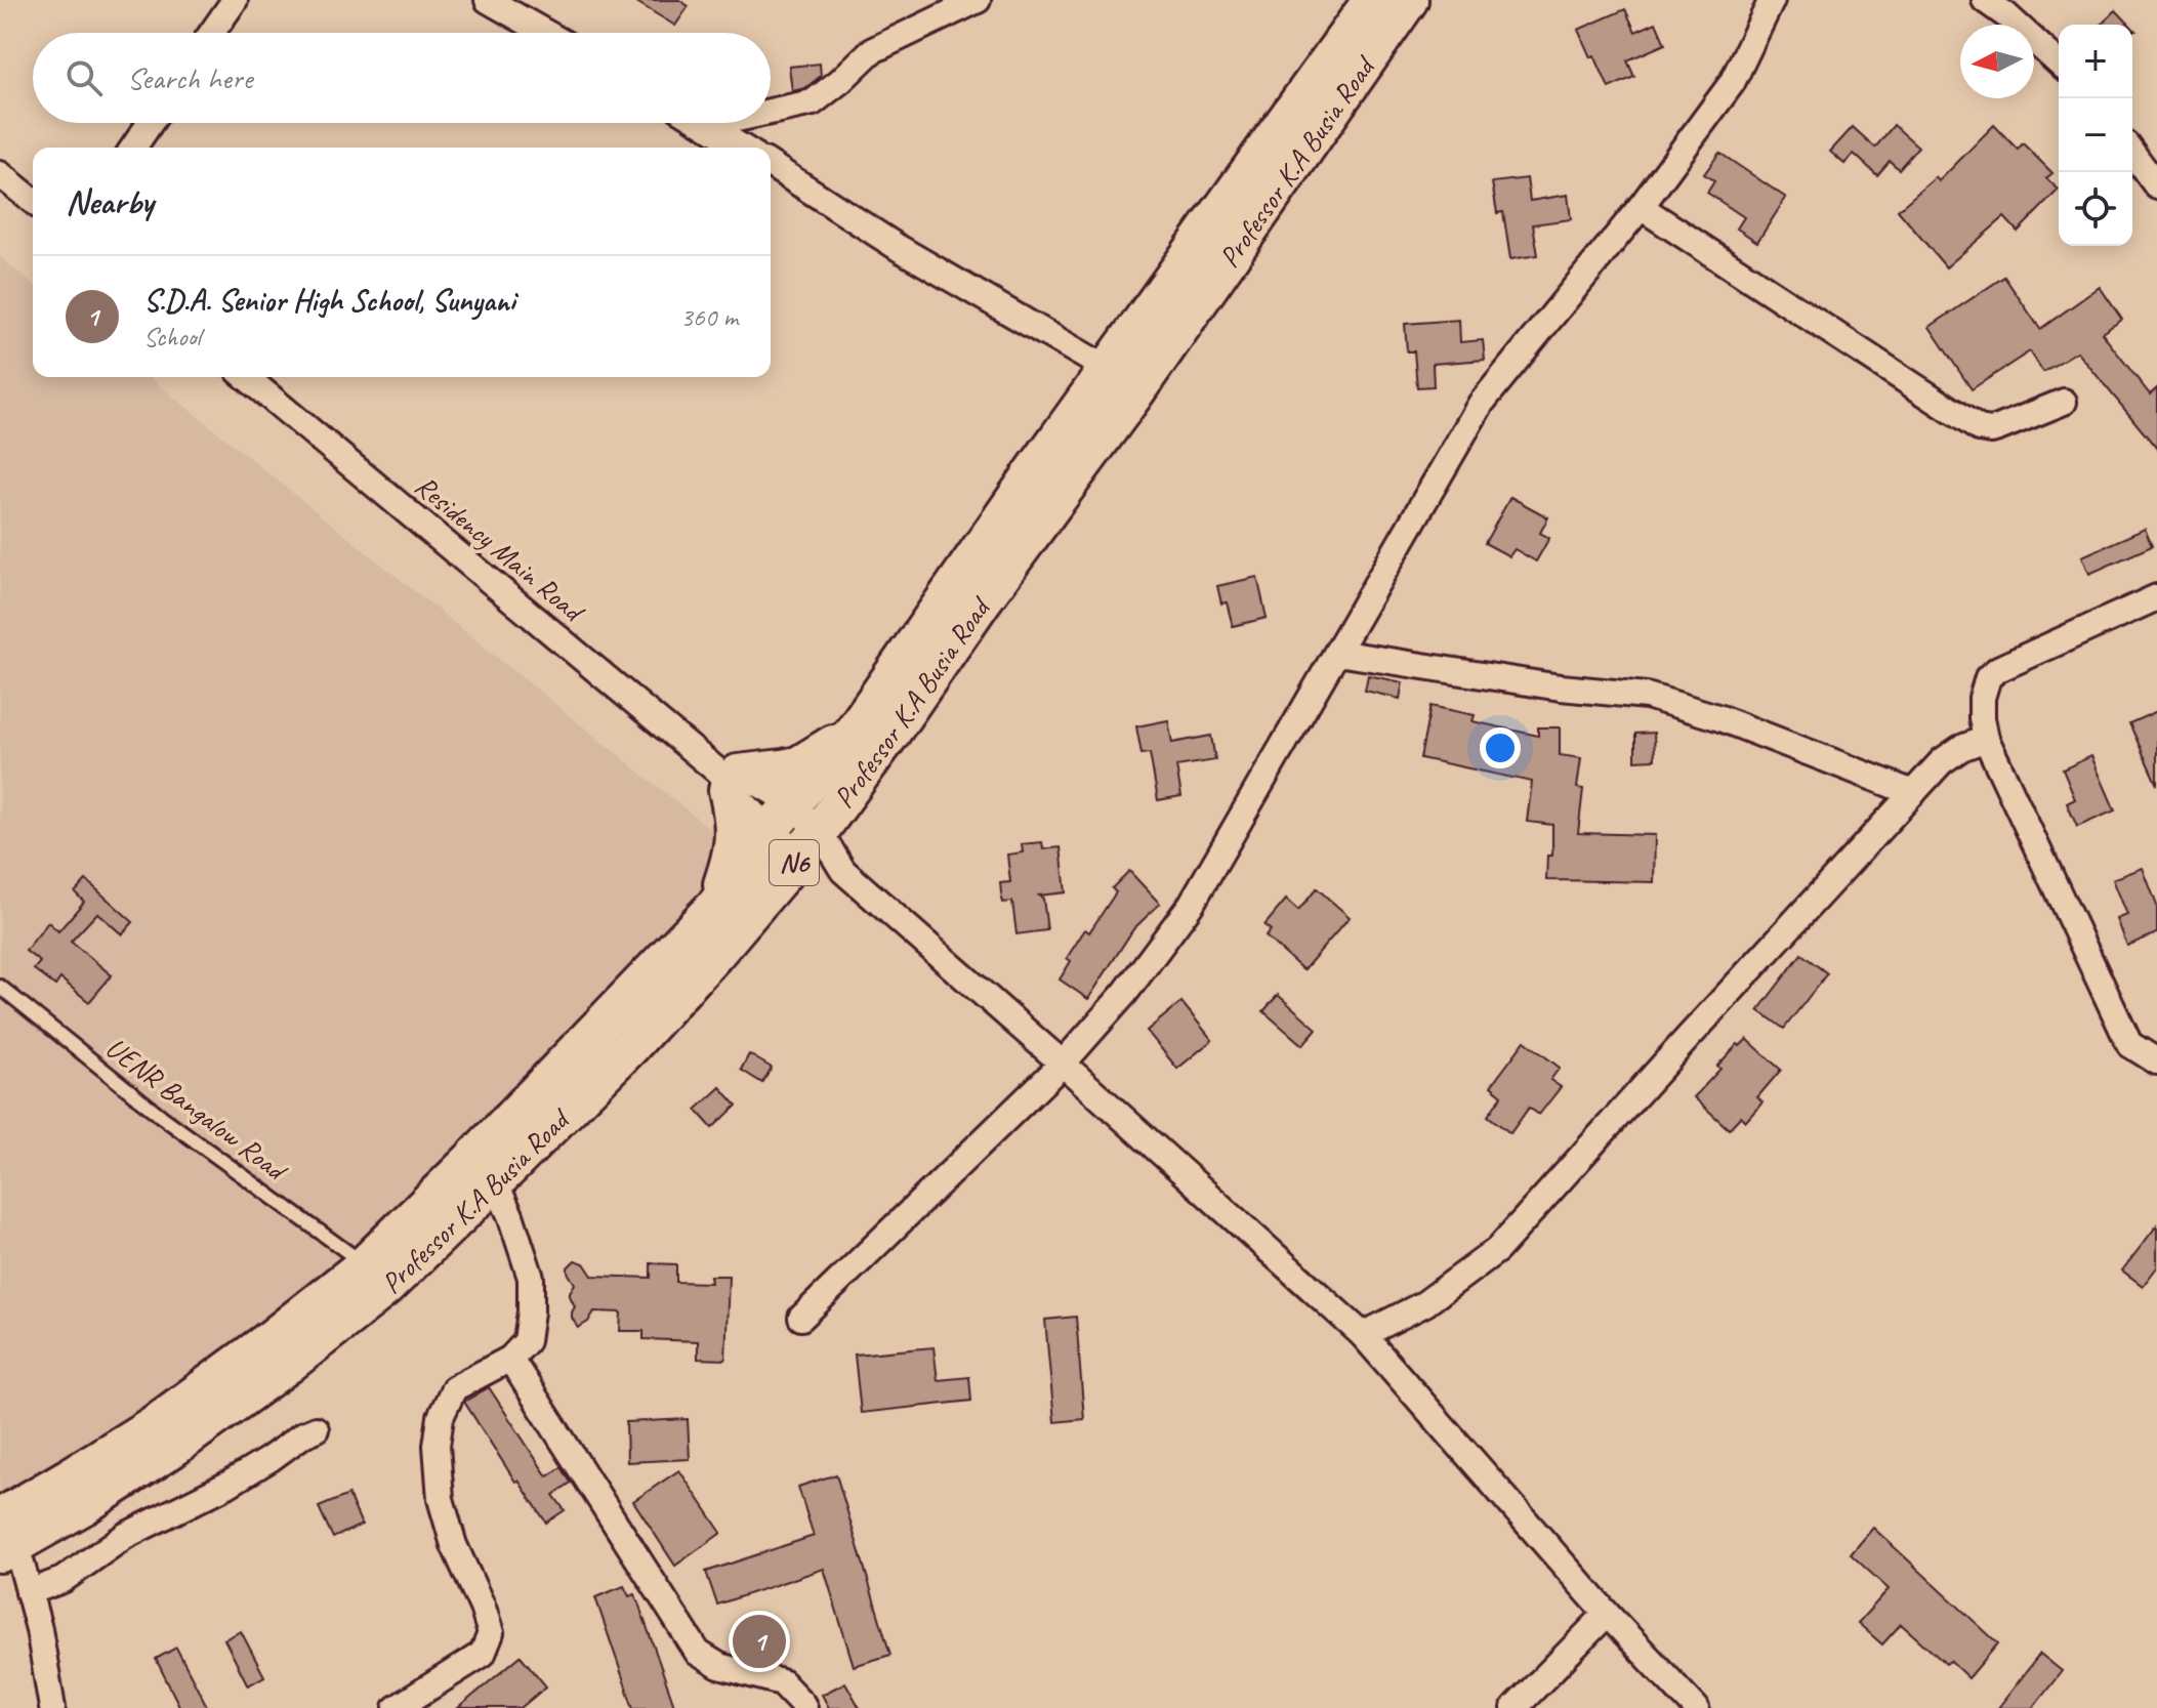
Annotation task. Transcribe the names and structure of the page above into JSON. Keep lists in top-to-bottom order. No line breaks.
{"streets":{"main road":["Professor K.A Busia Road","N6"],"street":["Residency Main Road"],"lane":["UENR Bangalow Road"]},"crossings":[["Professor K.A Busia Road","Residency Main Road"],["Professor K.A Busia Road","UENR Bangalow Road"]],"north":"left","page":{"map_buttons":["+","−"],"search":"Search here","heading":"Nearby","list":[{"mark":"1","name":"S.D.A. Senior High School, Sunyani","note":"School","value":"360 m"}],"pins":"1"}}
